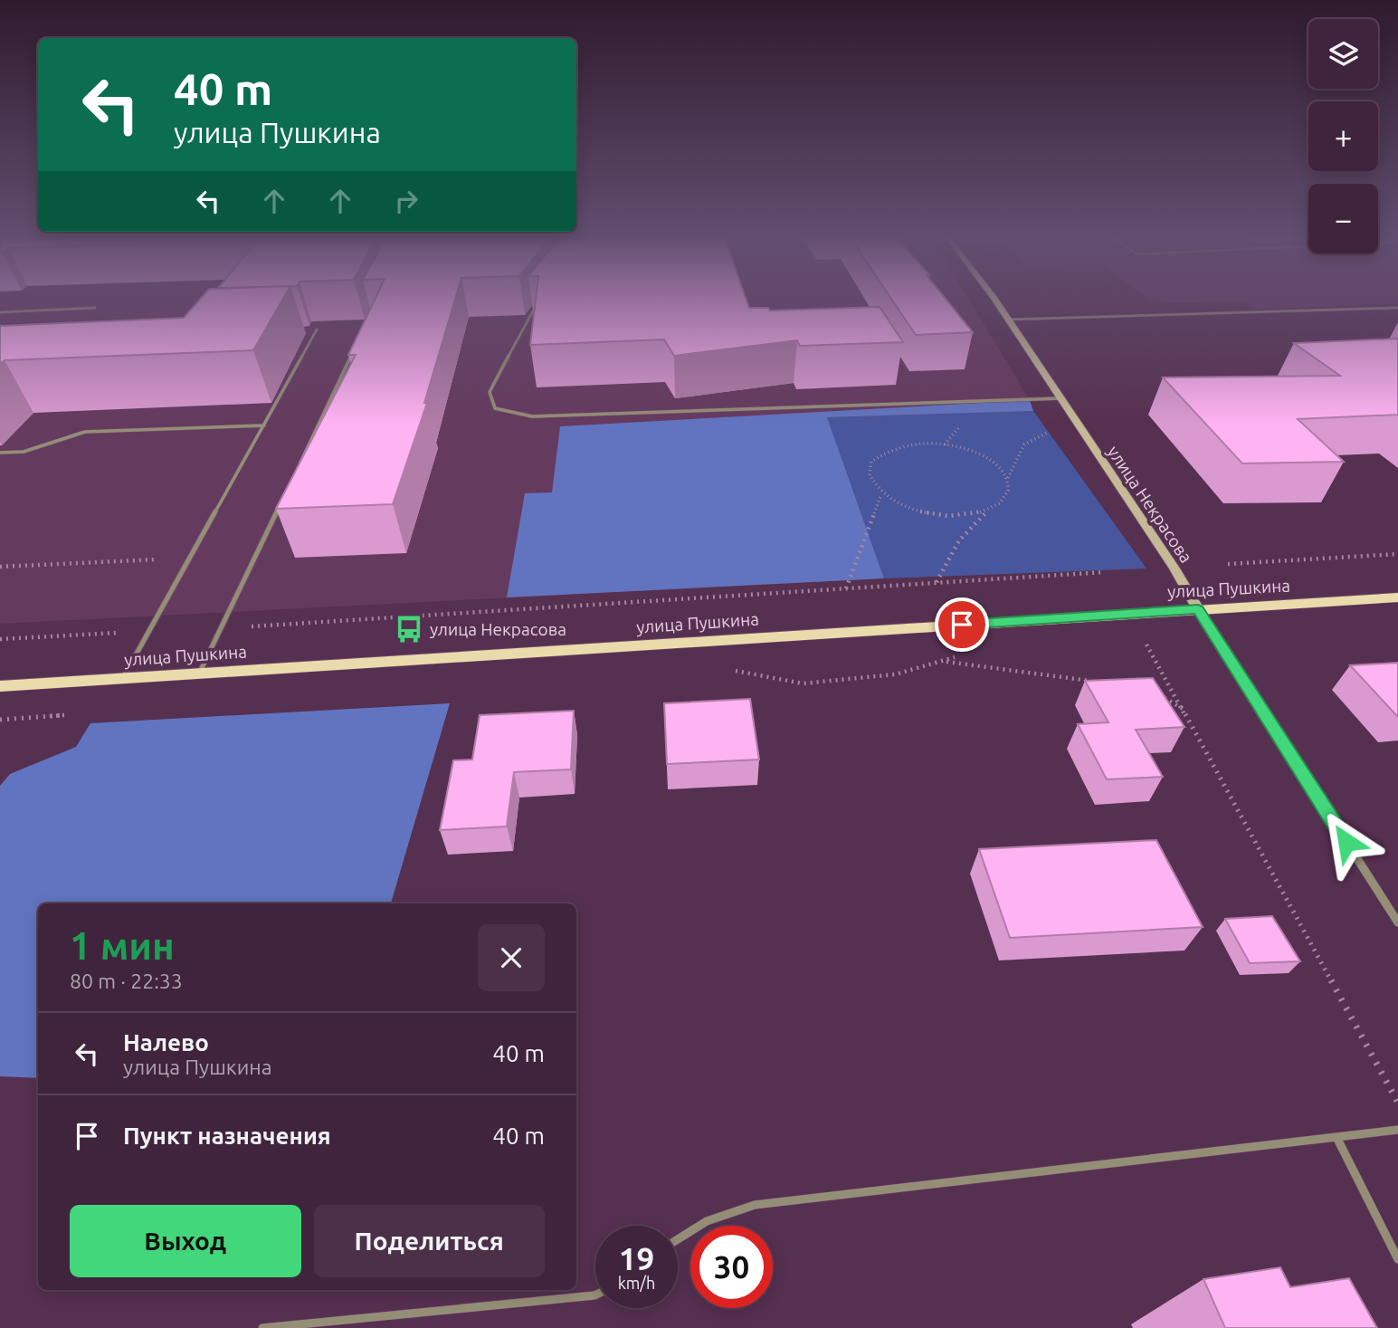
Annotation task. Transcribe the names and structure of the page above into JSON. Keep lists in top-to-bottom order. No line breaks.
{"streets":{"main road":["улица Некрасова","улица Пушкина"]},"crossings":[["улица Некрасова","улица Пушкина"]],"places":{"bus stop":["улица Некрасова"]},"page":{"map_buttons":["+","−"],"turn":["40 m","улица Пушкина"],"heading":["1 мин","80 m · 22:33"],"list":[{"name":"Налево","note":"улица Пушкина","value":"40 m"},{"name":"Пункт назначения","value":"40 m"}],"buttons":["Выход","Поделиться"],"speed":"19 km/h","limit":"30"}}
